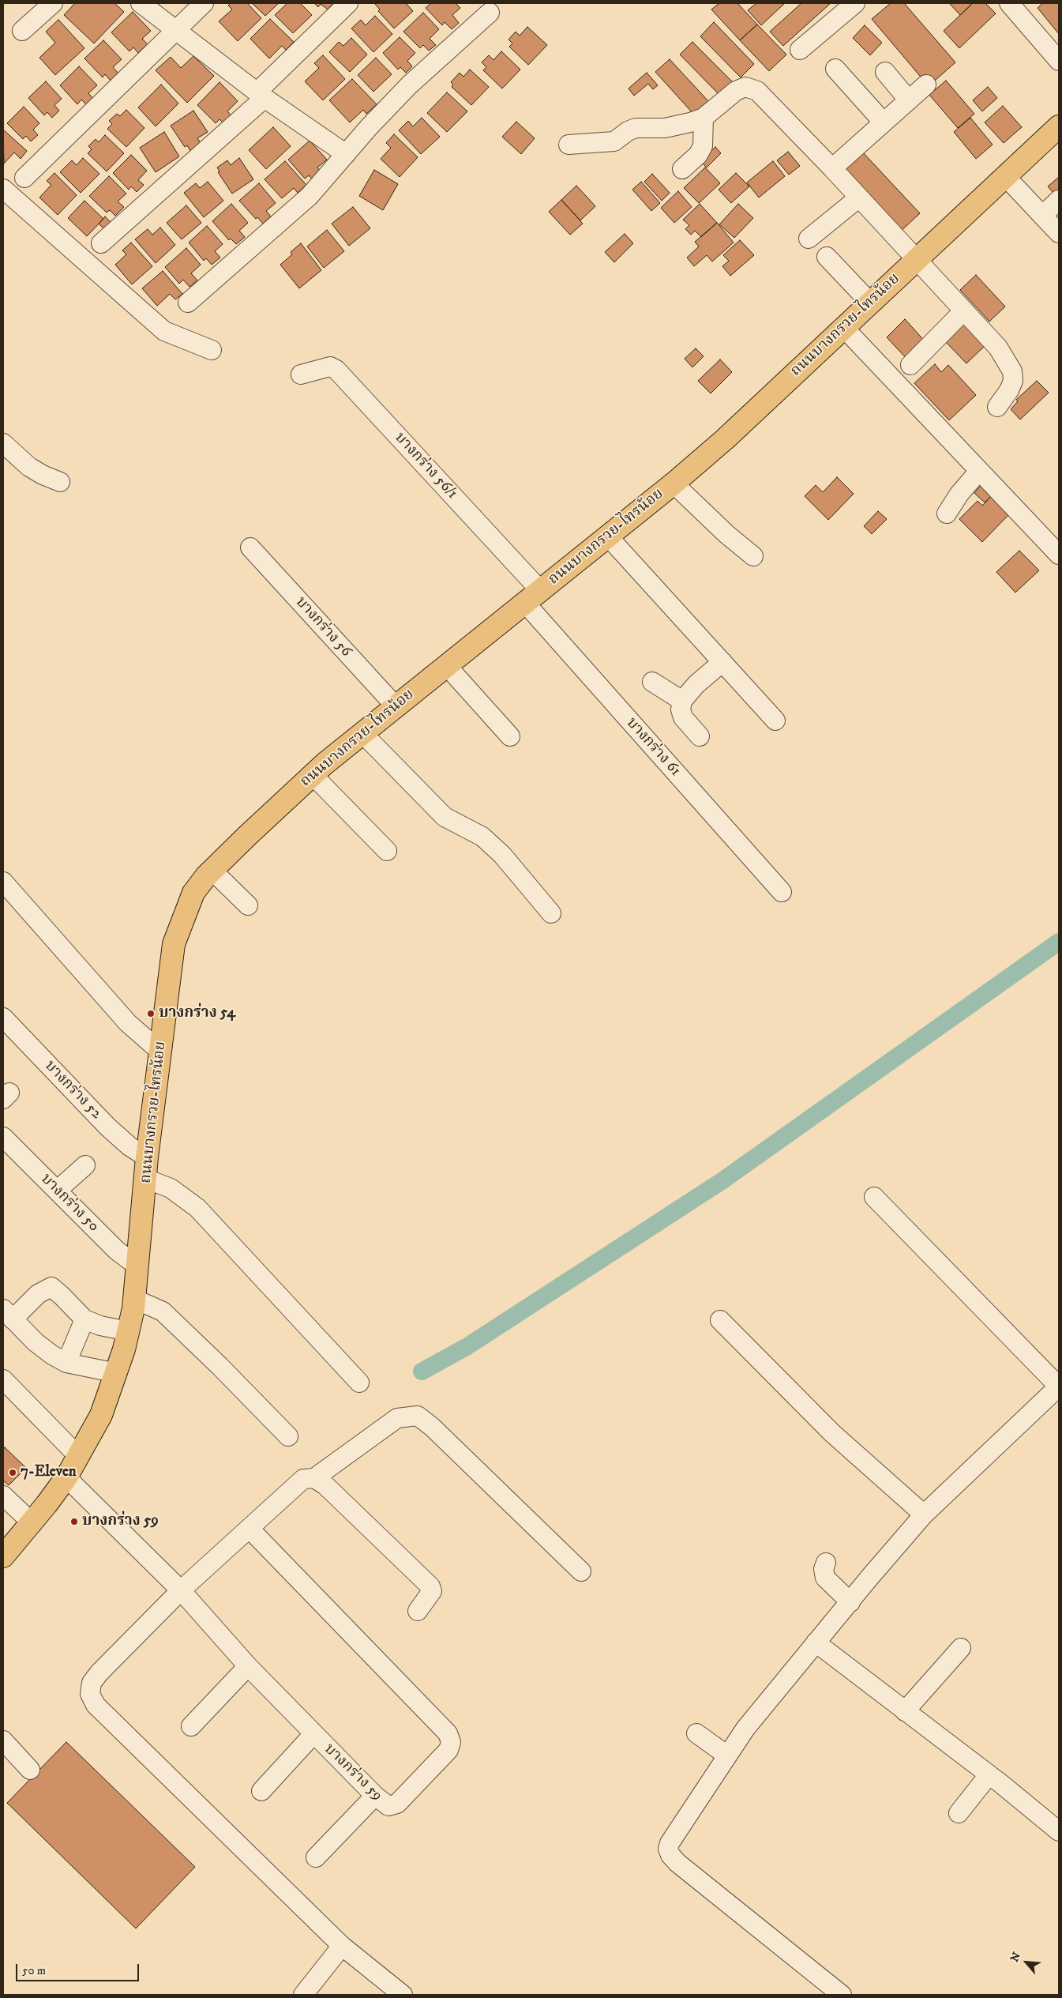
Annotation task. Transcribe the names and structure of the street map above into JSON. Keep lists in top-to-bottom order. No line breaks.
{"streets":{"main road":["ถนนบางกรวย-ไทรน้อย"],"street":["บางกร่าง 56/1","บางกร่าง 56","บางกร่าง 61","บางกร่าง 52","บางกร่าง 50","บางกร่าง 59"]},"crossings":[["ถนนบางกรวย-ไทรน้อย","บางกร่าง 56/1"],["ถนนบางกรวย-ไทรน้อย","บางกร่าง 56"],["ถนนบางกรวย-ไทรน้อย","บางกร่าง 61"],["ถนนบางกรวย-ไทรน้อย","บางกร่าง 52"],["ถนนบางกรวย-ไทรน้อย","บางกร่าง 50"],["ถนนบางกรวย-ไทรน้อย","บางกร่าง 59"],["บางกร่าง 56/1","บางกร่าง 61"]],"places":["บางกร่าง 54","7-Eleven","บางกร่าง 59"],"scale_bar":"50 m","north":"top left"}
